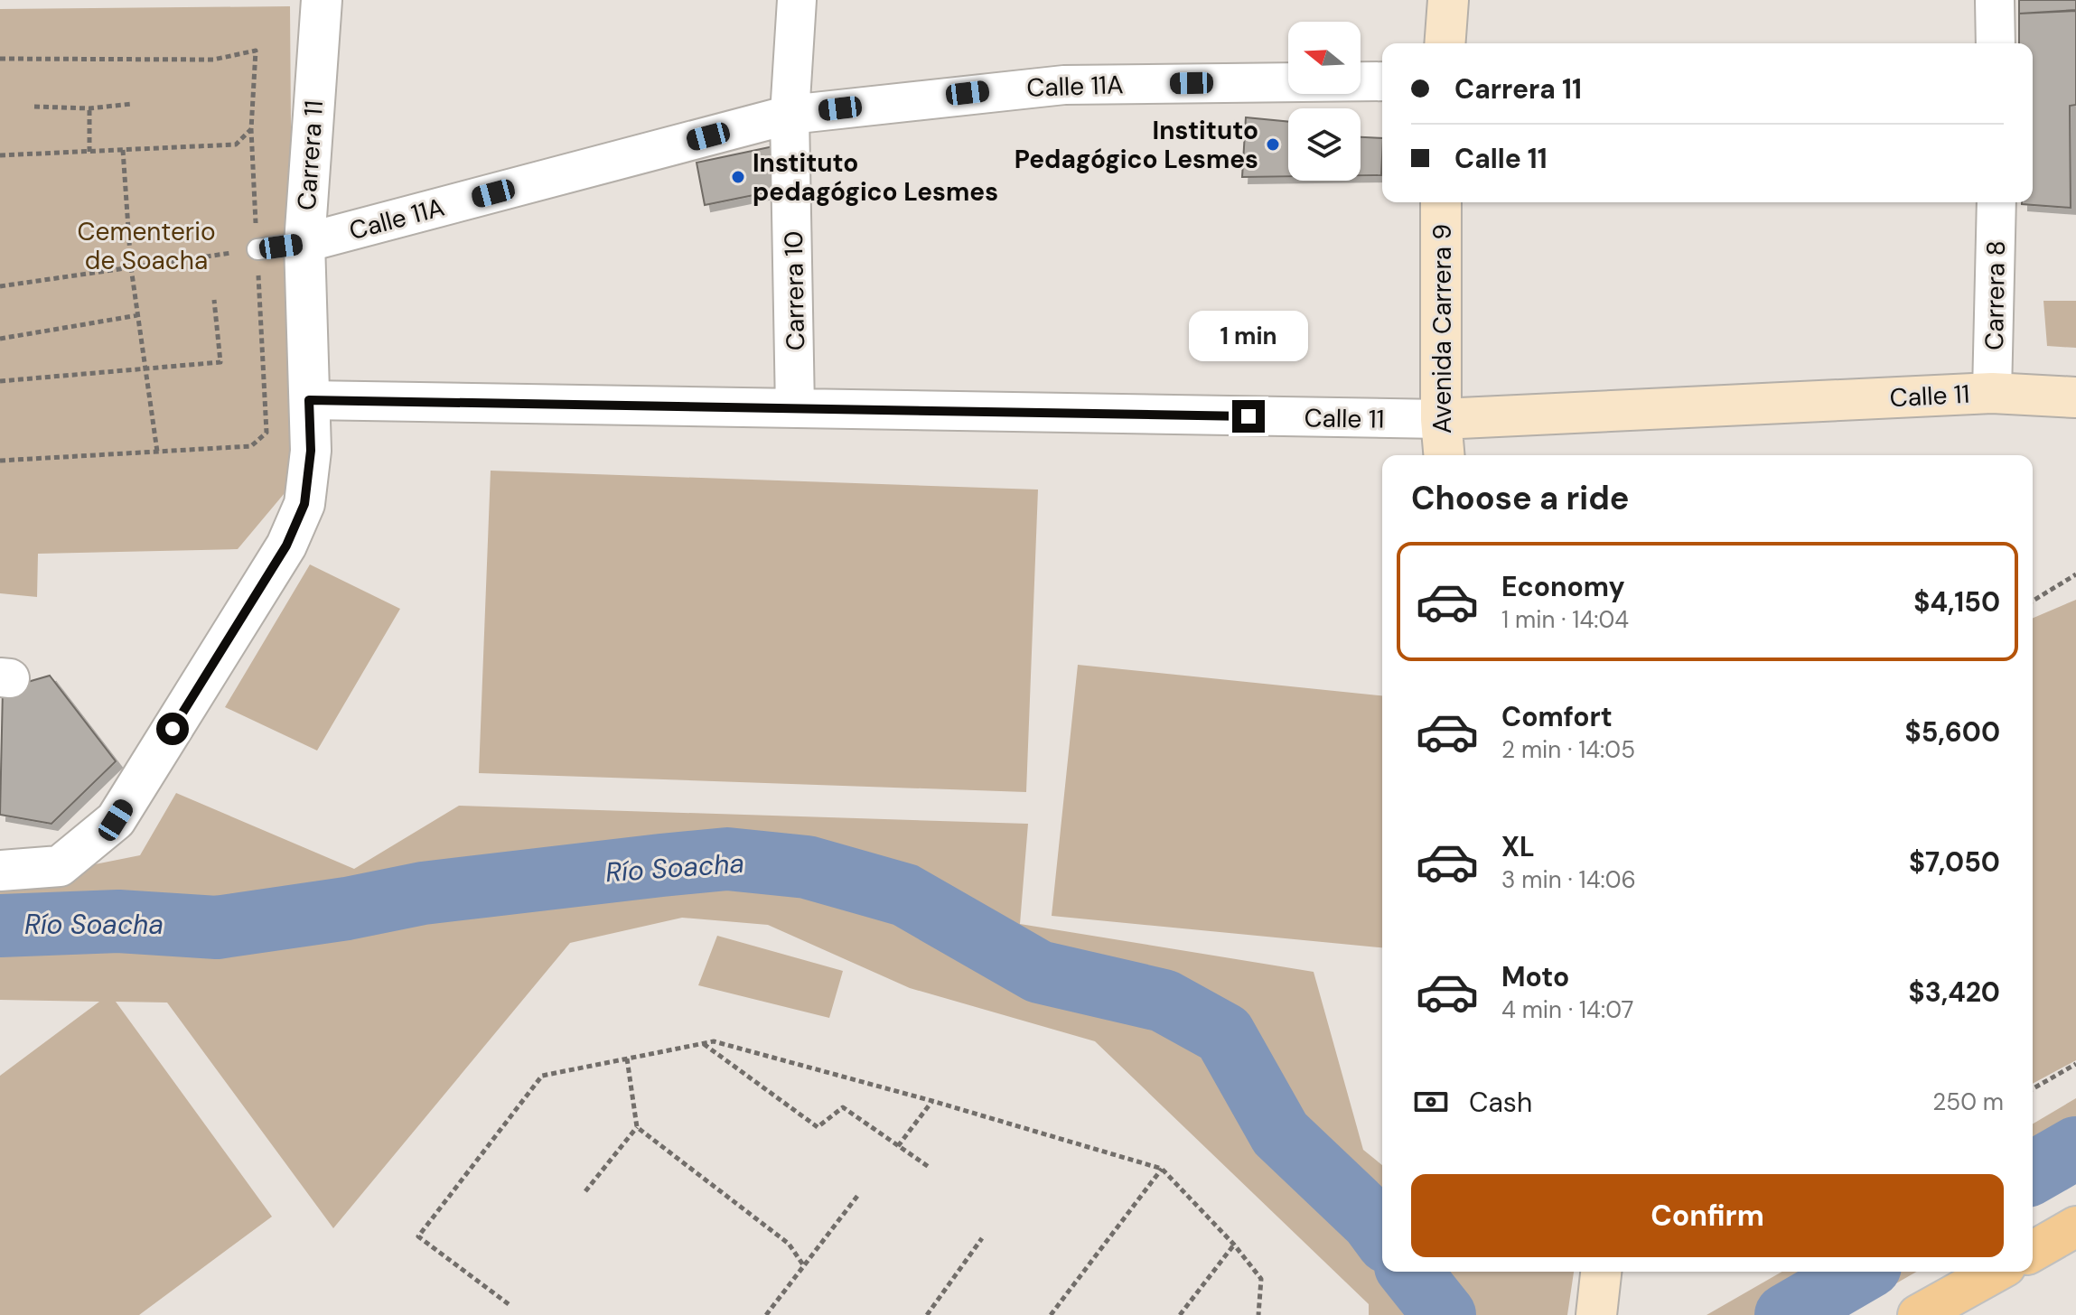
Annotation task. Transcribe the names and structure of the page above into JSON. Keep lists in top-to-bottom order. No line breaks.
{"streets":{"main road":["Avenida Carrera 9","Calle 11"],"street":["Calle 11A","Carrera 11","Carrera 10","Carrera 8"]},"crossings":[["Calle 11A","Carrera 11"],["Calle 11A","Carrera 10"],["Carrera 11","Calle 11"],["Carrera 10","Calle 11"],["Carrera 8","Calle 11"],["Avenida Carrera 9","Calle 11"]],"water":["Río Soacha"],"parks":["Cementerio de Soacha"],"places":["Instituto Pedagógico Lesmes","Instituto pedagógico Lesmes"],"north":"left","page":{"banner":["Carrera 11","Calle 11"],"bubble":"1 min","heading":"Choose a ride","list":[{"name":"Economy","note":"1 min · 14:04","value":"$4,150"},{"name":"Comfort","note":"2 min · 14:05","value":"$5,600"},{"name":"XL","note":"3 min · 14:06","value":"$7,050"},{"name":"Moto","note":"4 min · 14:07","value":"$3,420"}],"pay":["Cash","250 m"],"buttons":"Confirm"}}
